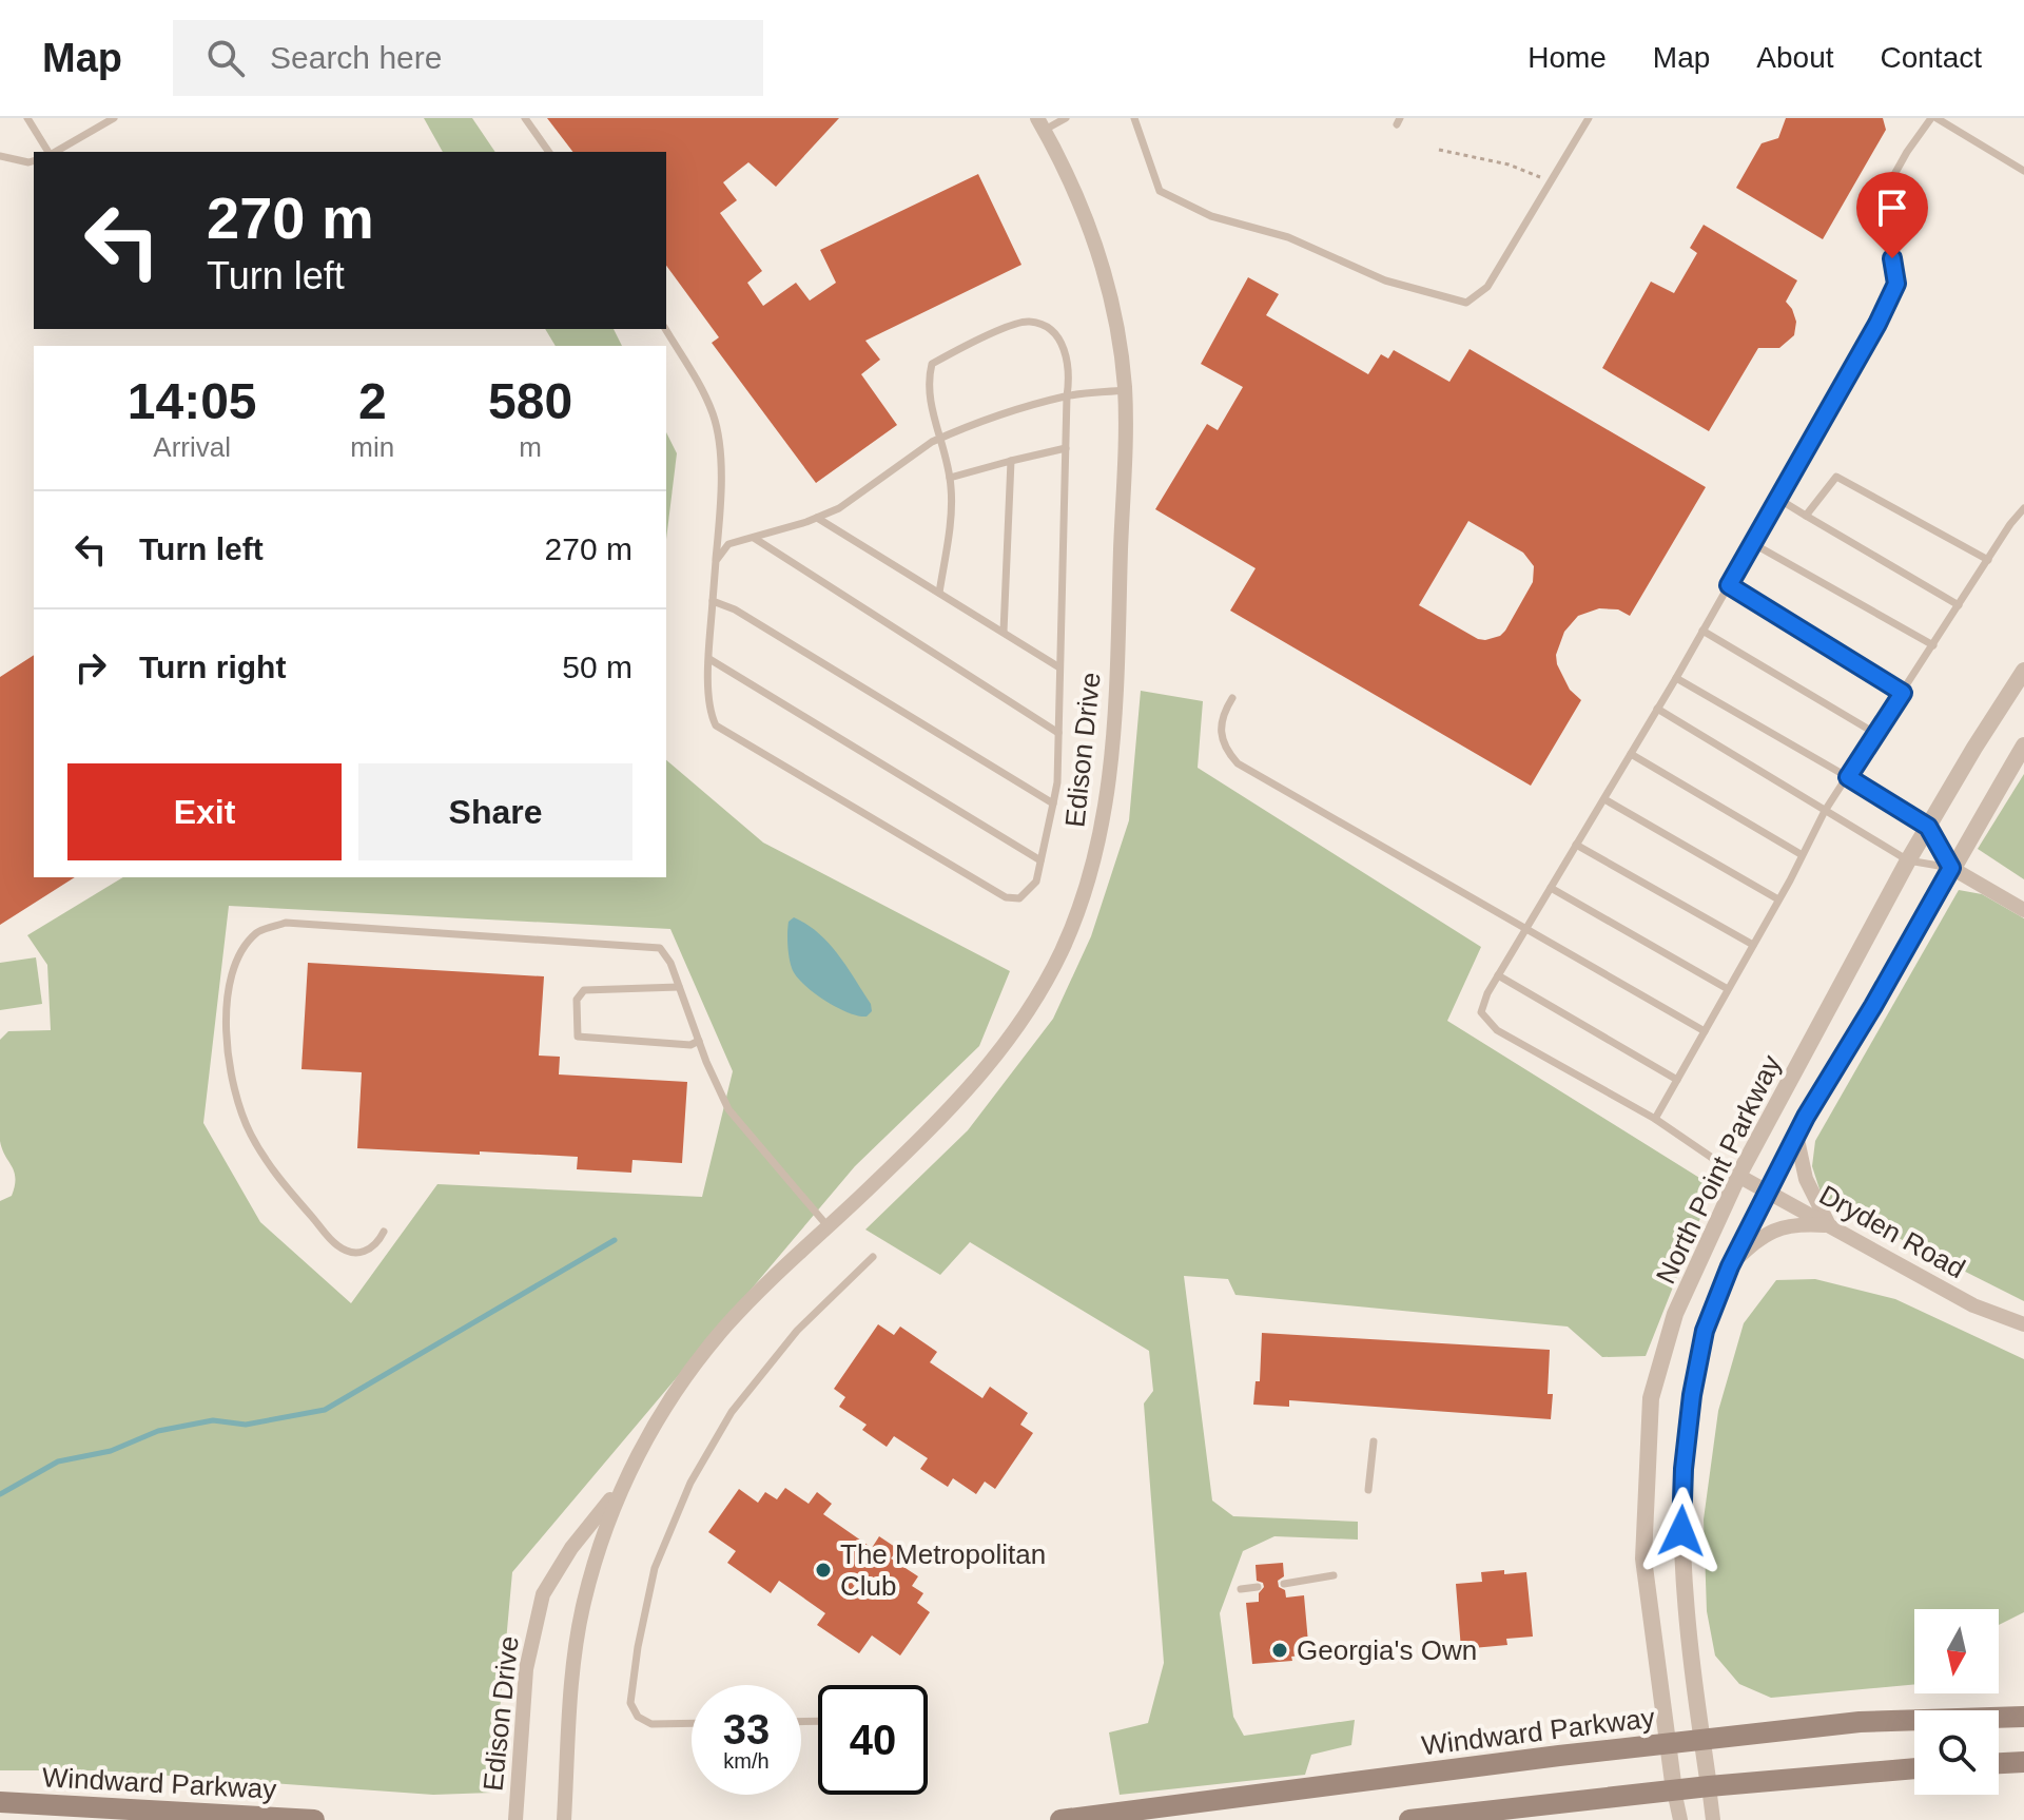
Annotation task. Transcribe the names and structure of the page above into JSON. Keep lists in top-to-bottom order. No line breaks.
{"streets":{"main road":["Windward Parkway"],"street":["Edison Drive","North Point Parkway","Dryden Road"]},"crossings":[["North Point Parkway","Dryden Road"],["North Point Parkway","Windward Parkway"]],"places":["The Metropolitan Club","Georgia's Own"],"north":"bottom","page":{"header":"Map","search":"Search here","nav":["Home","Map","About","Contact"],"turn":["270 m","Turn left"],"eta":["14:05","Arrival","2","min","580","m"],"list":[{"name":"Turn left","value":"270 m"},{"name":"Turn right","value":"50 m"}],"buttons":["Exit","Share"],"speed":"33 km/h","limit":"40"}}
